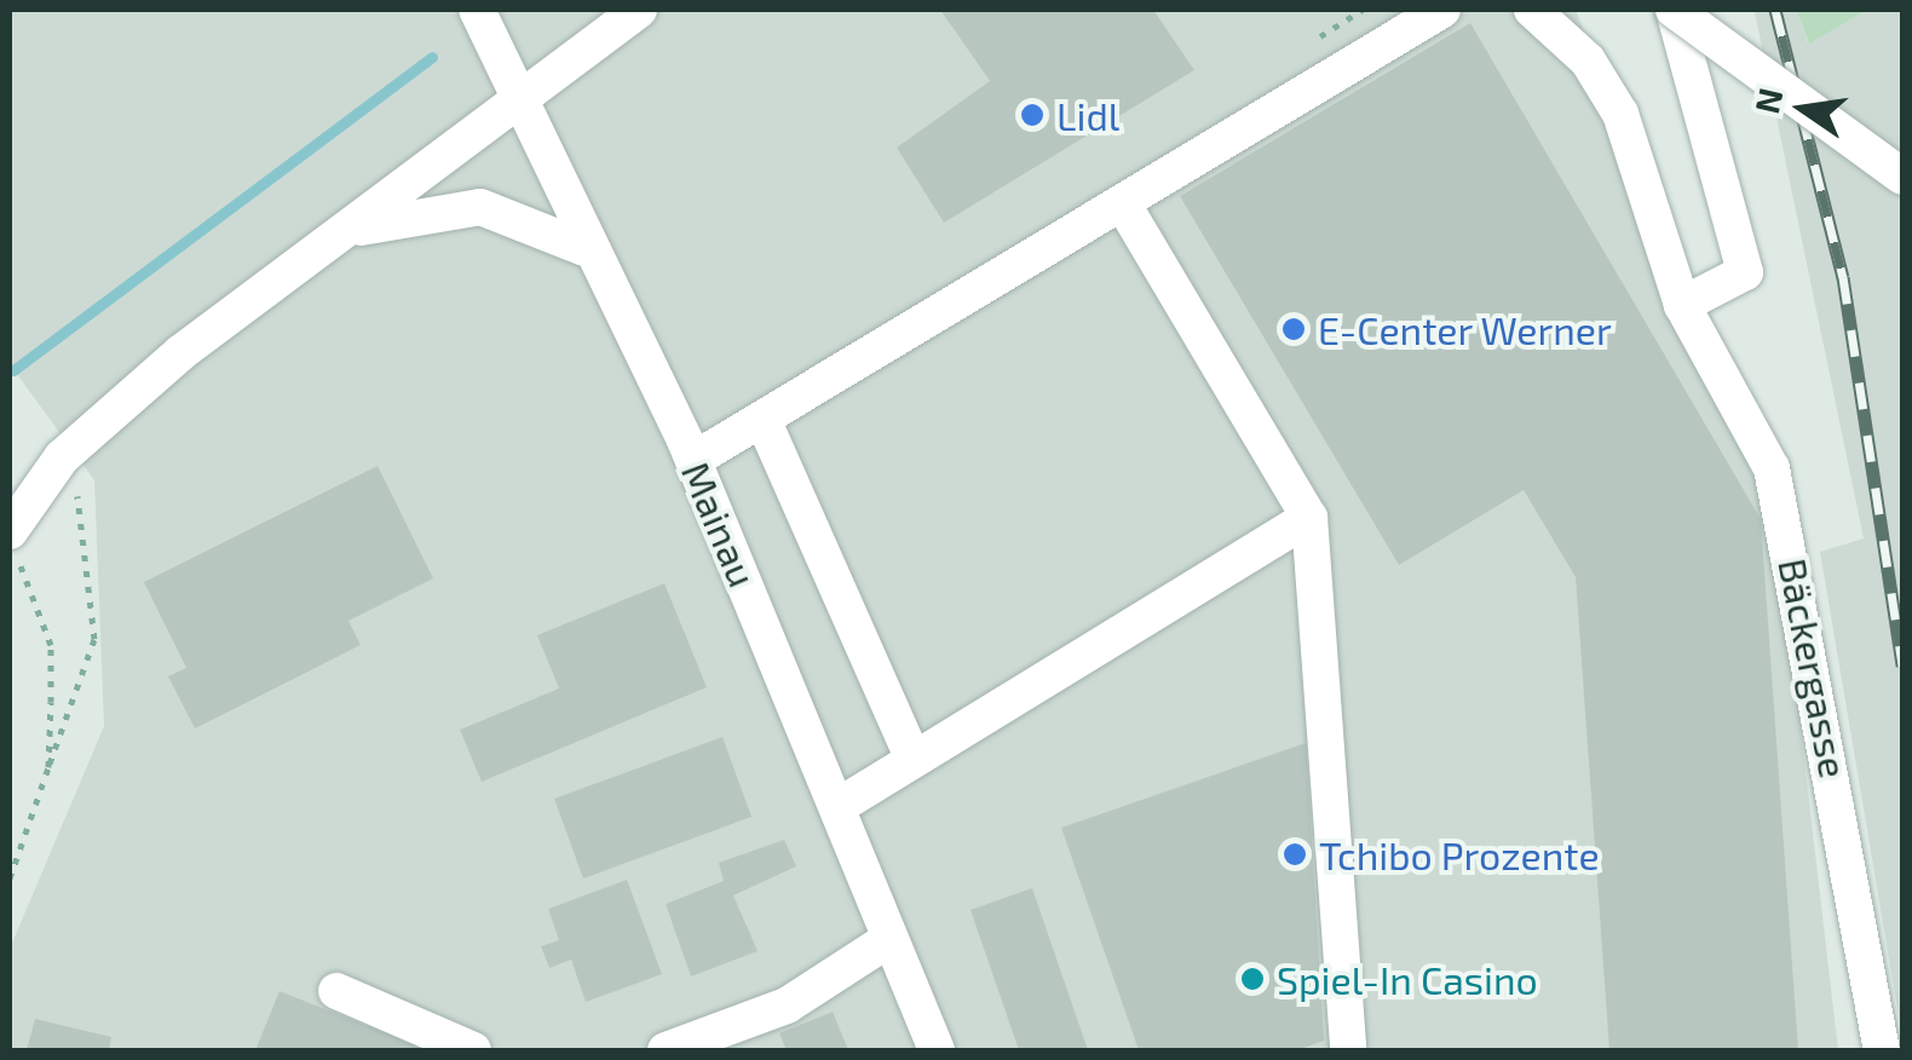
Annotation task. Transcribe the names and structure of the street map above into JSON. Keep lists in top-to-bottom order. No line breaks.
{"streets":{"street":["Mainau","Bäckergasse"]},"places":["Lidl","E-Center Werner","Tchibo Prozente","Spiel-In Casino"],"north":"left"}
